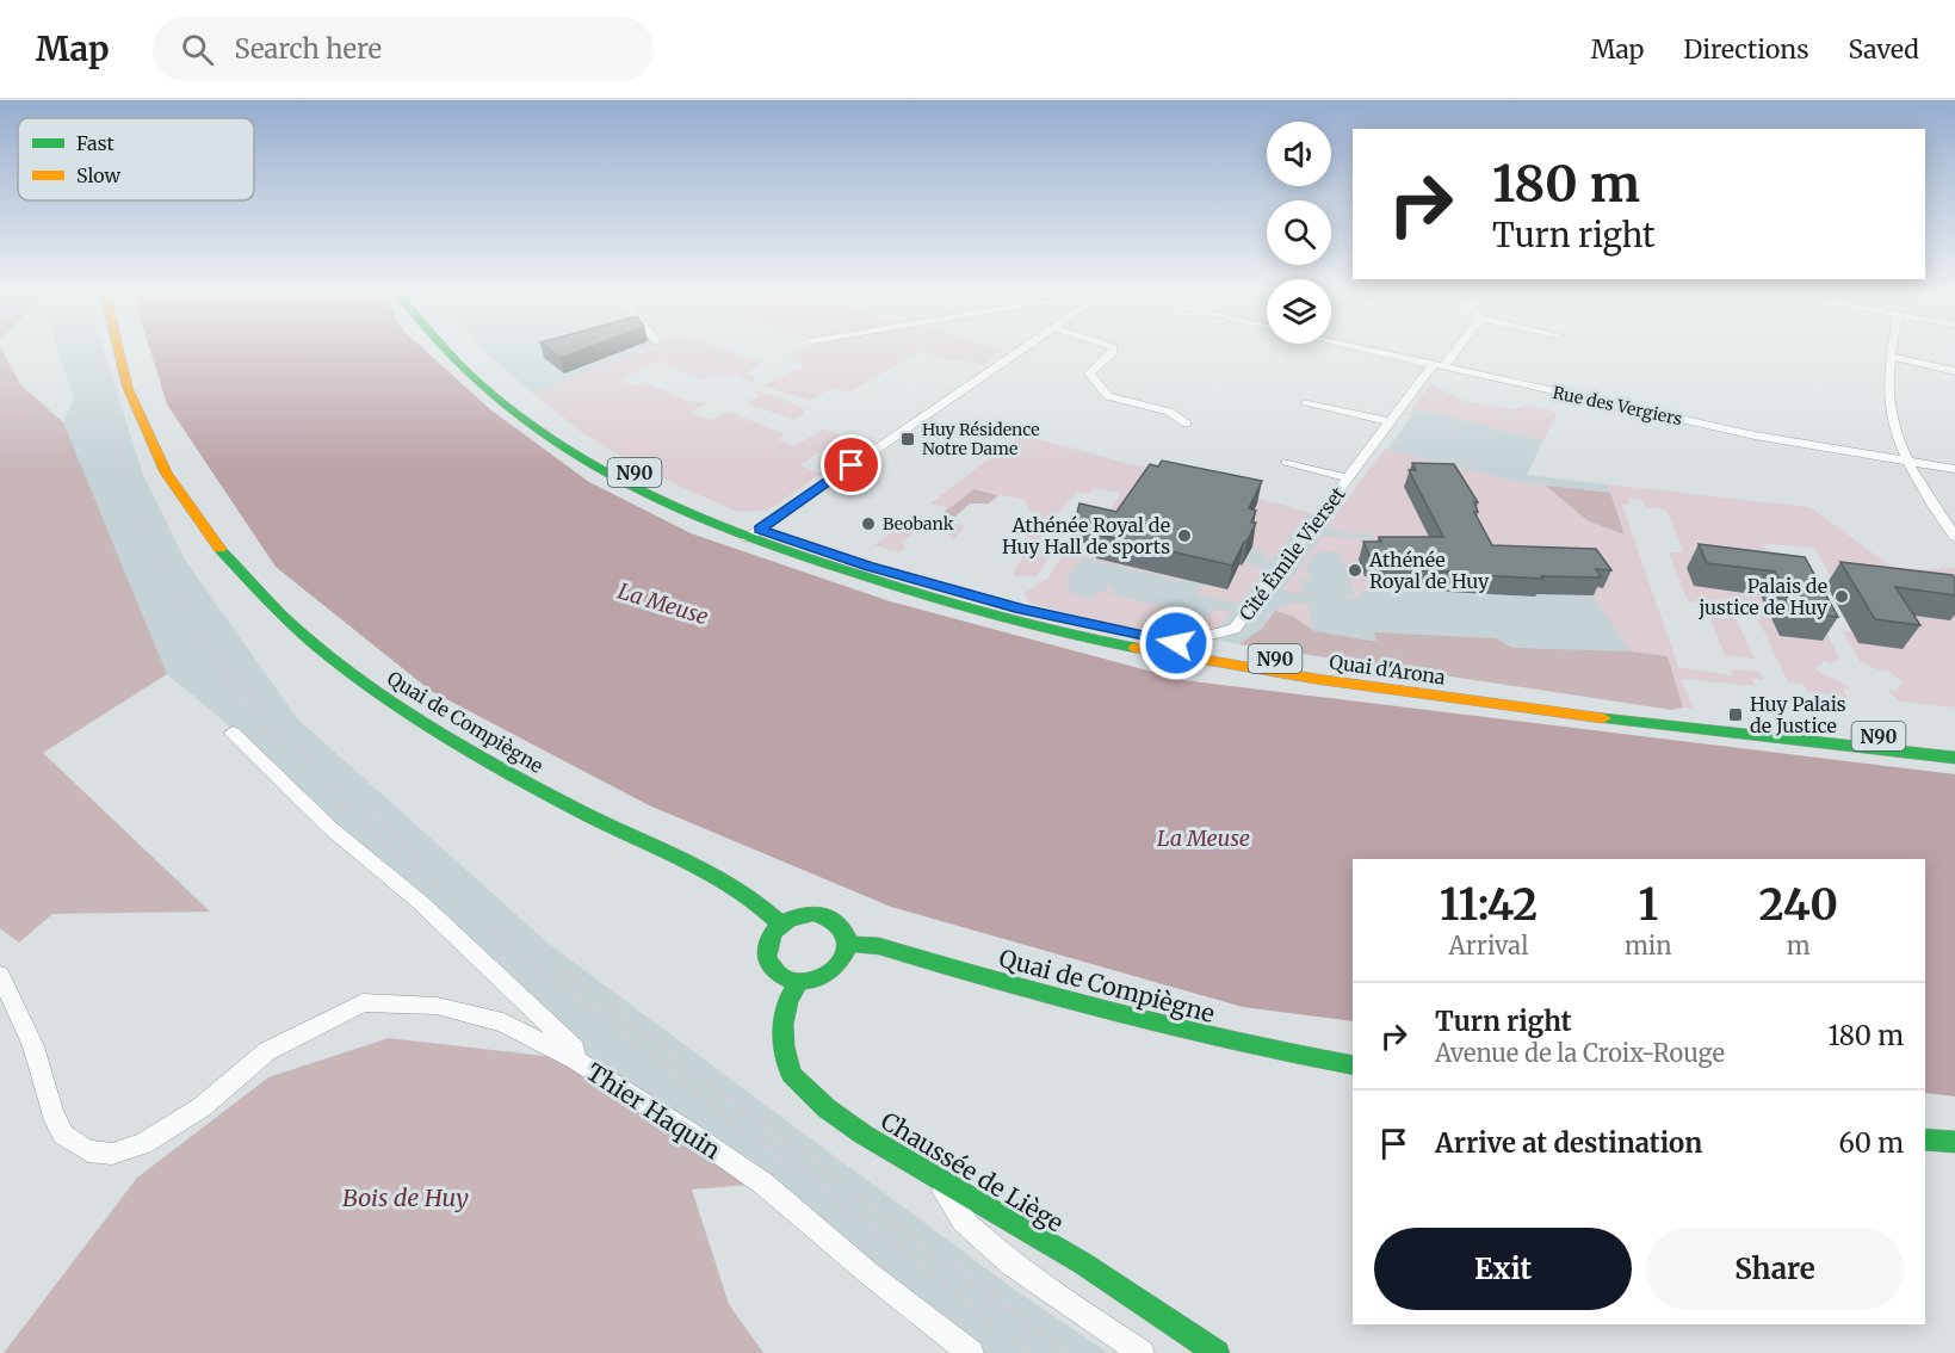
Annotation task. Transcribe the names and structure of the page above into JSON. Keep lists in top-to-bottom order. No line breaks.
{"streets":{"main road":["N90","Quai d'Arona","Quai de Compiègne","Chaussée de Liège"],"street":["Rue des Vergiers","Cité Émile Vierset","Thier Haquin"]},"crossings":[["Rue des Vergiers","Cité Émile Vierset"],["Cité Émile Vierset","Quai d'Arona"],["Quai de Compiègne","Chaussée de Liège"]],"water":["La Meuse"],"parks":["Bois de Huy"],"places":{"transit":["Huy Résidence Notre Dame","Huy Palais de Justice"],"other":["Beobank","Athénée Royal de Huy Hall de sports","Athénée Royal de Huy","Palais de justice de Huy"]},"legend":["Fast","Slow"],"page":{"header":"Map","search":"Search here","nav":["Map","Directions","Saved"],"turn":["180 m","Turn right"],"eta":["11:42","Arrival","1","min","240","m"],"list":[{"name":"Turn right","note":"Avenue de la Croix-Rouge","value":"180 m"},{"name":"Arrive at destination","value":"60 m"}],"buttons":["Exit","Share"]}}
